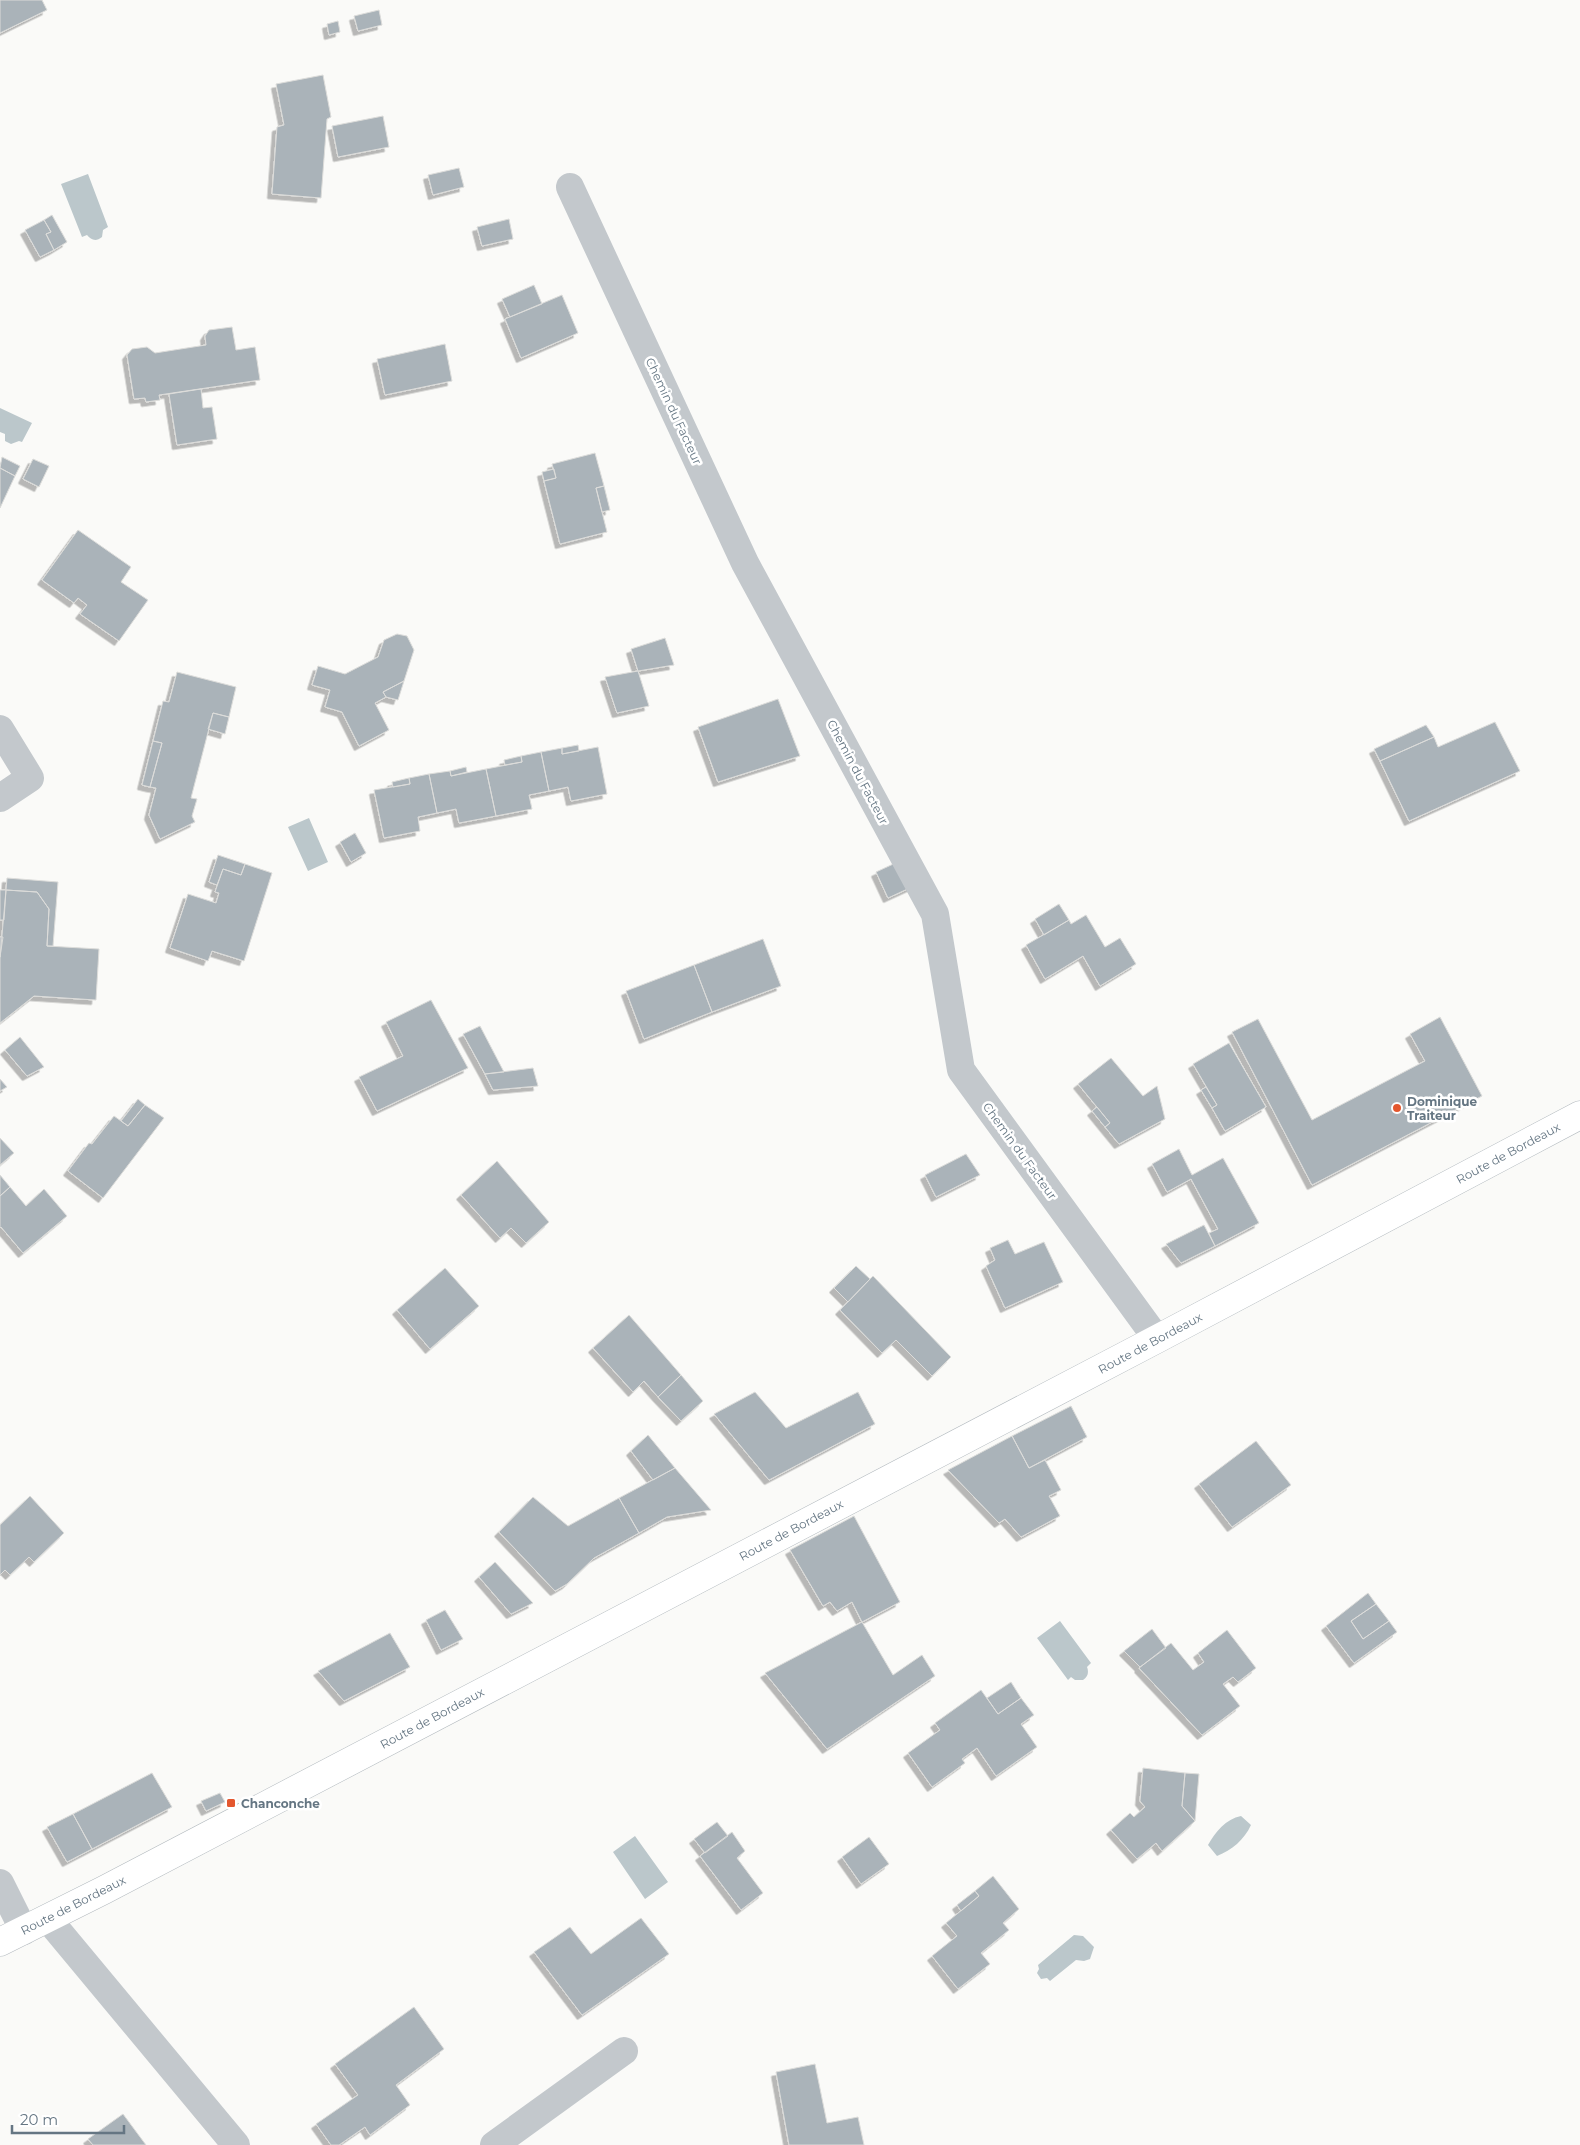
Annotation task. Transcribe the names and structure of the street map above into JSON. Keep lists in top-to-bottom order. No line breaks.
{"streets":{"main road":["Route de Bordeaux"],"street":["Chemin du Facteur"]},"crossings":[["Chemin du Facteur","Route de Bordeaux"]],"places":{"other":["Dominique Traiteur"],"transit":["Chanconche"]},"scale_bar":"20 m"}
